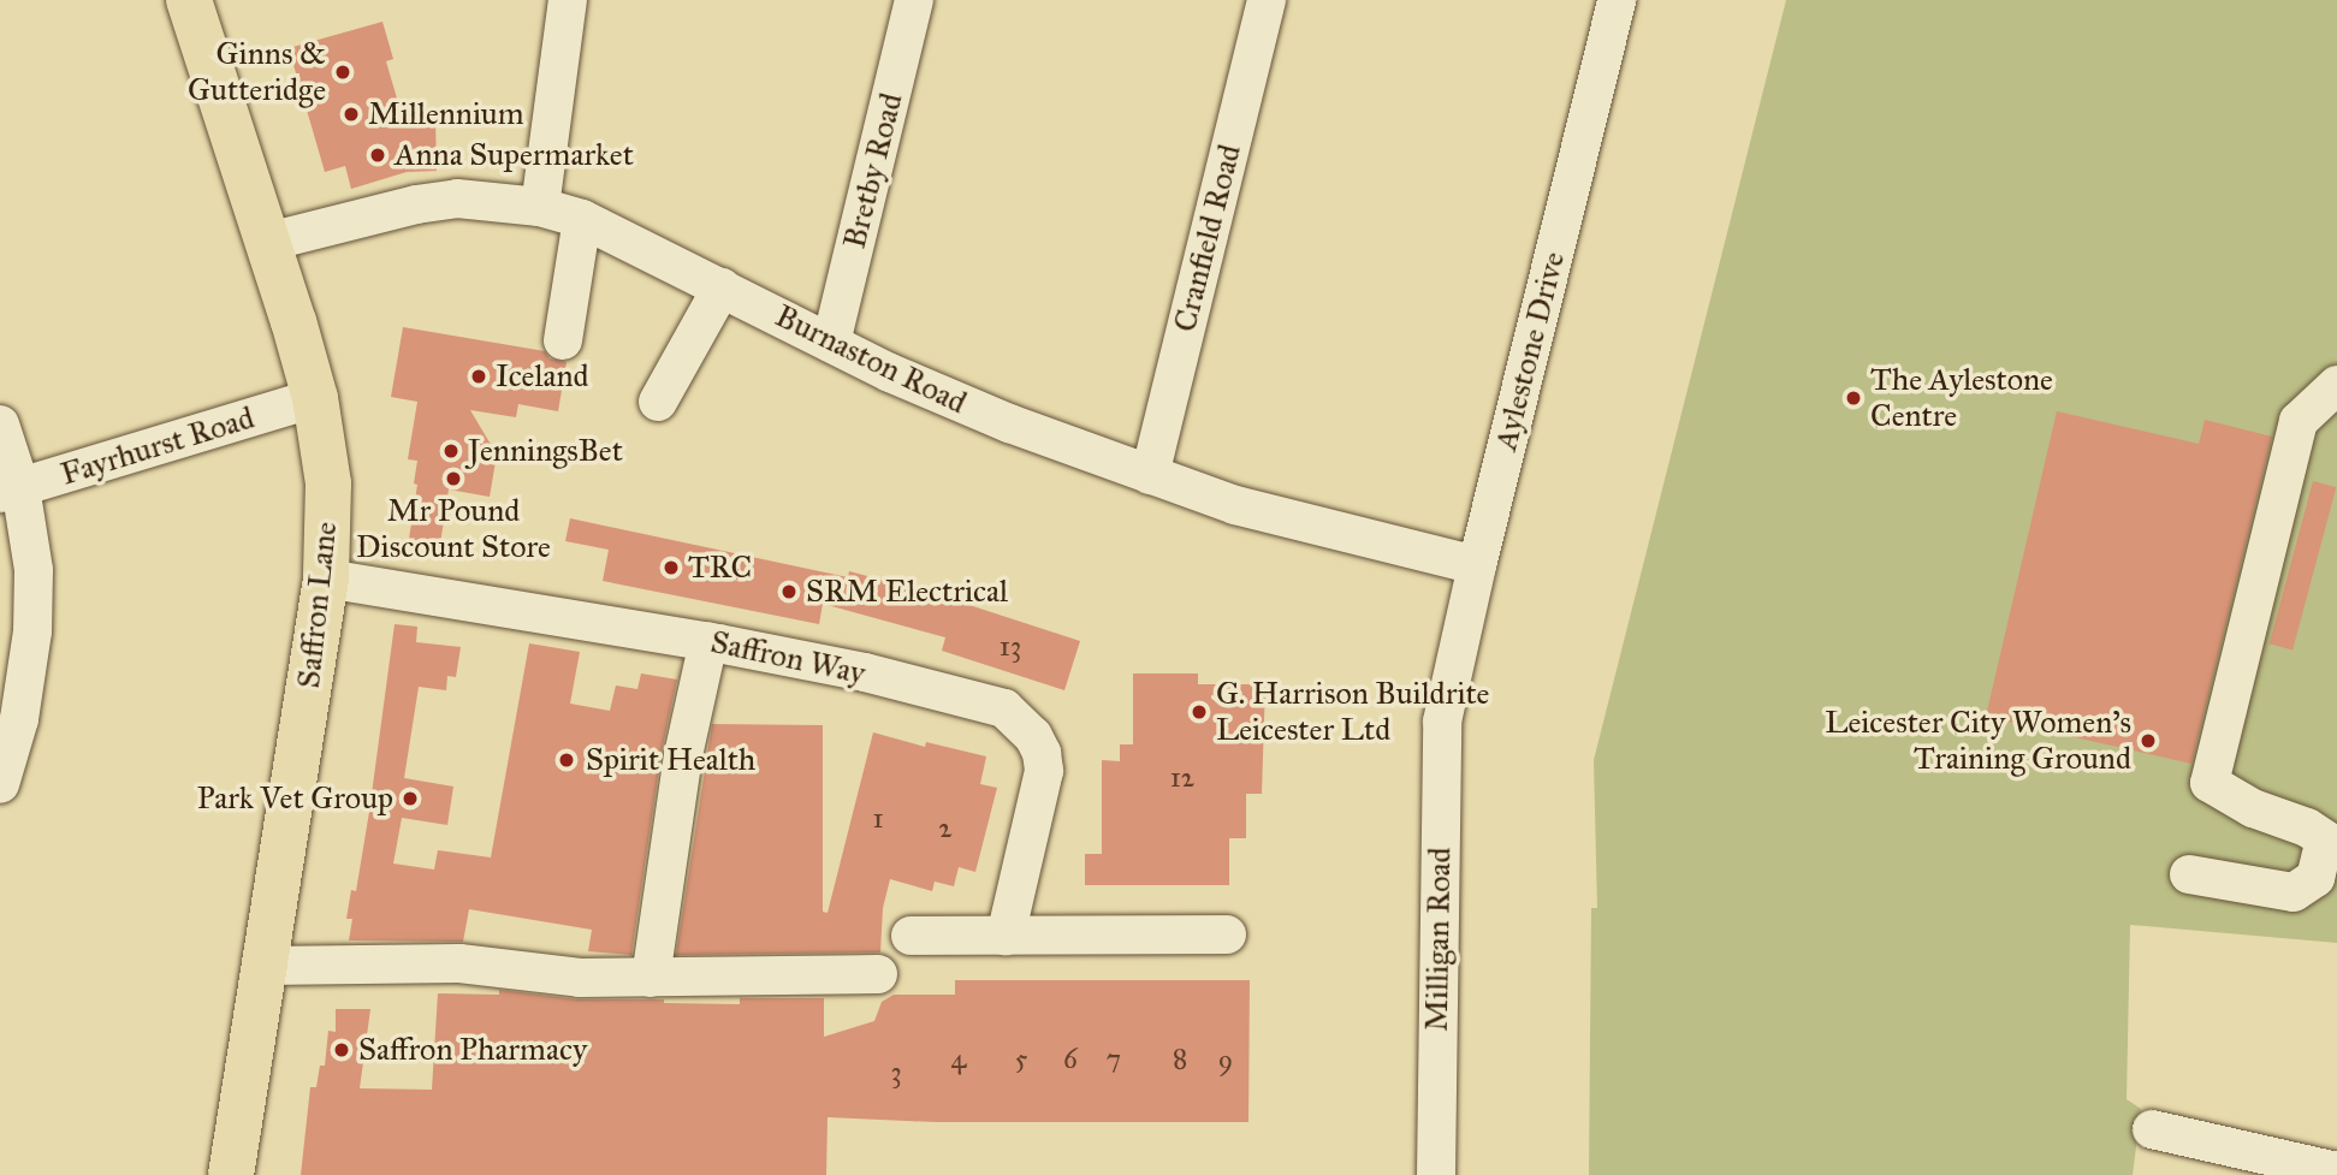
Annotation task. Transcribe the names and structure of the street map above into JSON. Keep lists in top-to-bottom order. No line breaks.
{"streets":{"main road":["Saffron Lane"],"street":["Bretby Road","Cranfield Road","Aylestone Drive","Burnaston Road","Fayrhurst Road","Saffron Way","Milligan Road"]},"crossings":[["Bretby Road","Burnaston Road"],["Cranfield Road","Burnaston Road"],["Aylestone Drive","Burnaston Road"],["Aylestone Drive","Milligan Road"],["Burnaston Road","Saffron Lane"],["Fayrhurst Road","Saffron Lane"],["Saffron Lane","Saffron Way"]],"places":["Ginns & Gutteridge","Millennium","Anna Supermarket","Iceland","The Aylestone Centre","JenningsBet","Mr Pound Discount Store","TRC","SRM Electrical","G. Harrison Buildrite Leicester Ltd","Leicester City Women's Training Ground","Spirit Health","Park Vet Group","Saffron Pharmacy"],"house_numbers":["13","12","1","2","4","5","6","7","8","9","3"]}
